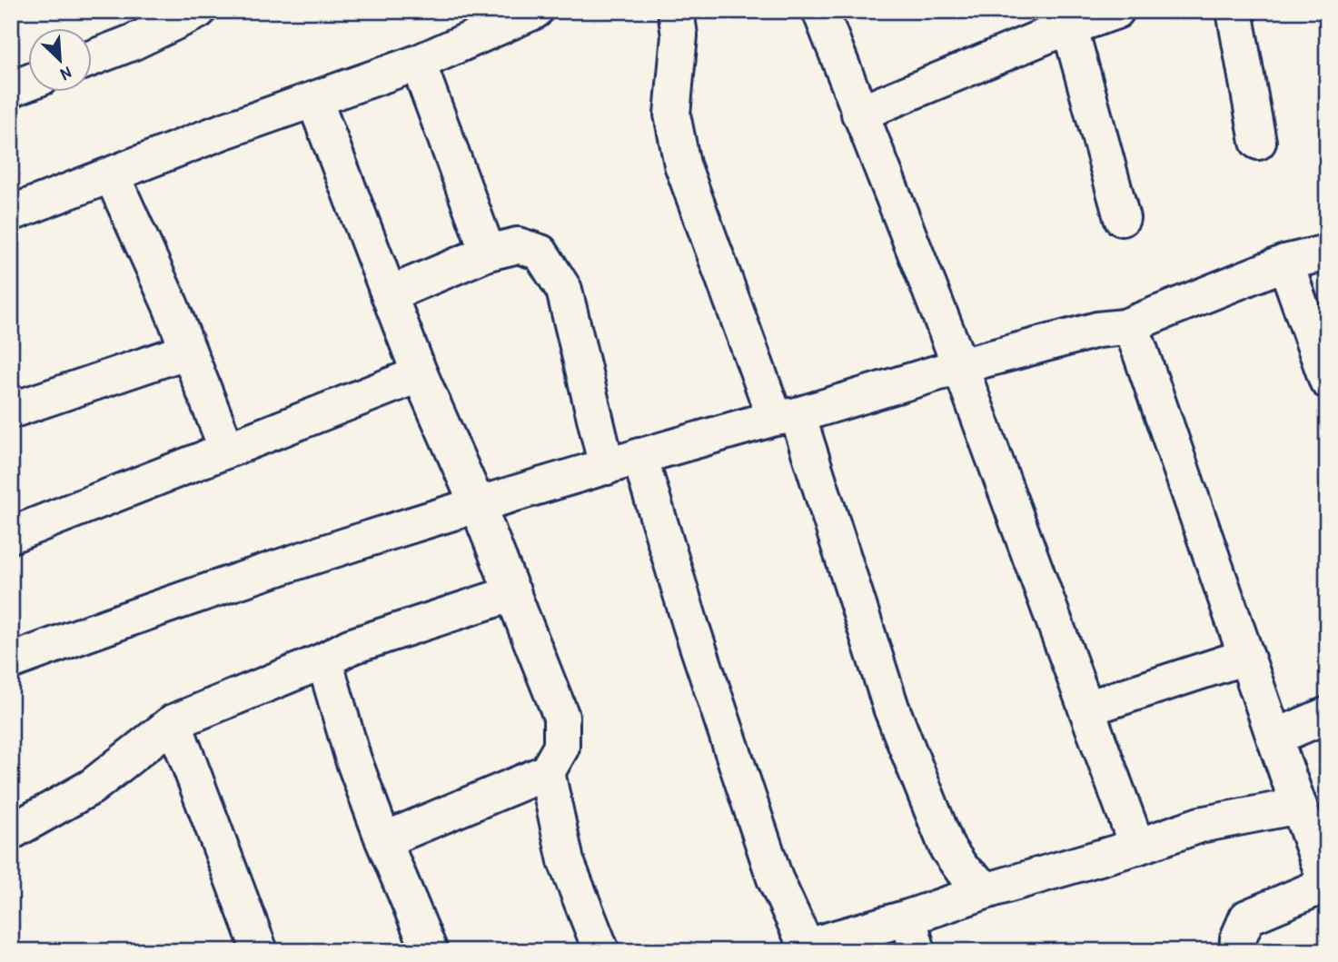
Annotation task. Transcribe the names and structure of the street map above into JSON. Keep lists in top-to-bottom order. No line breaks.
{"north":"bottom right"}
